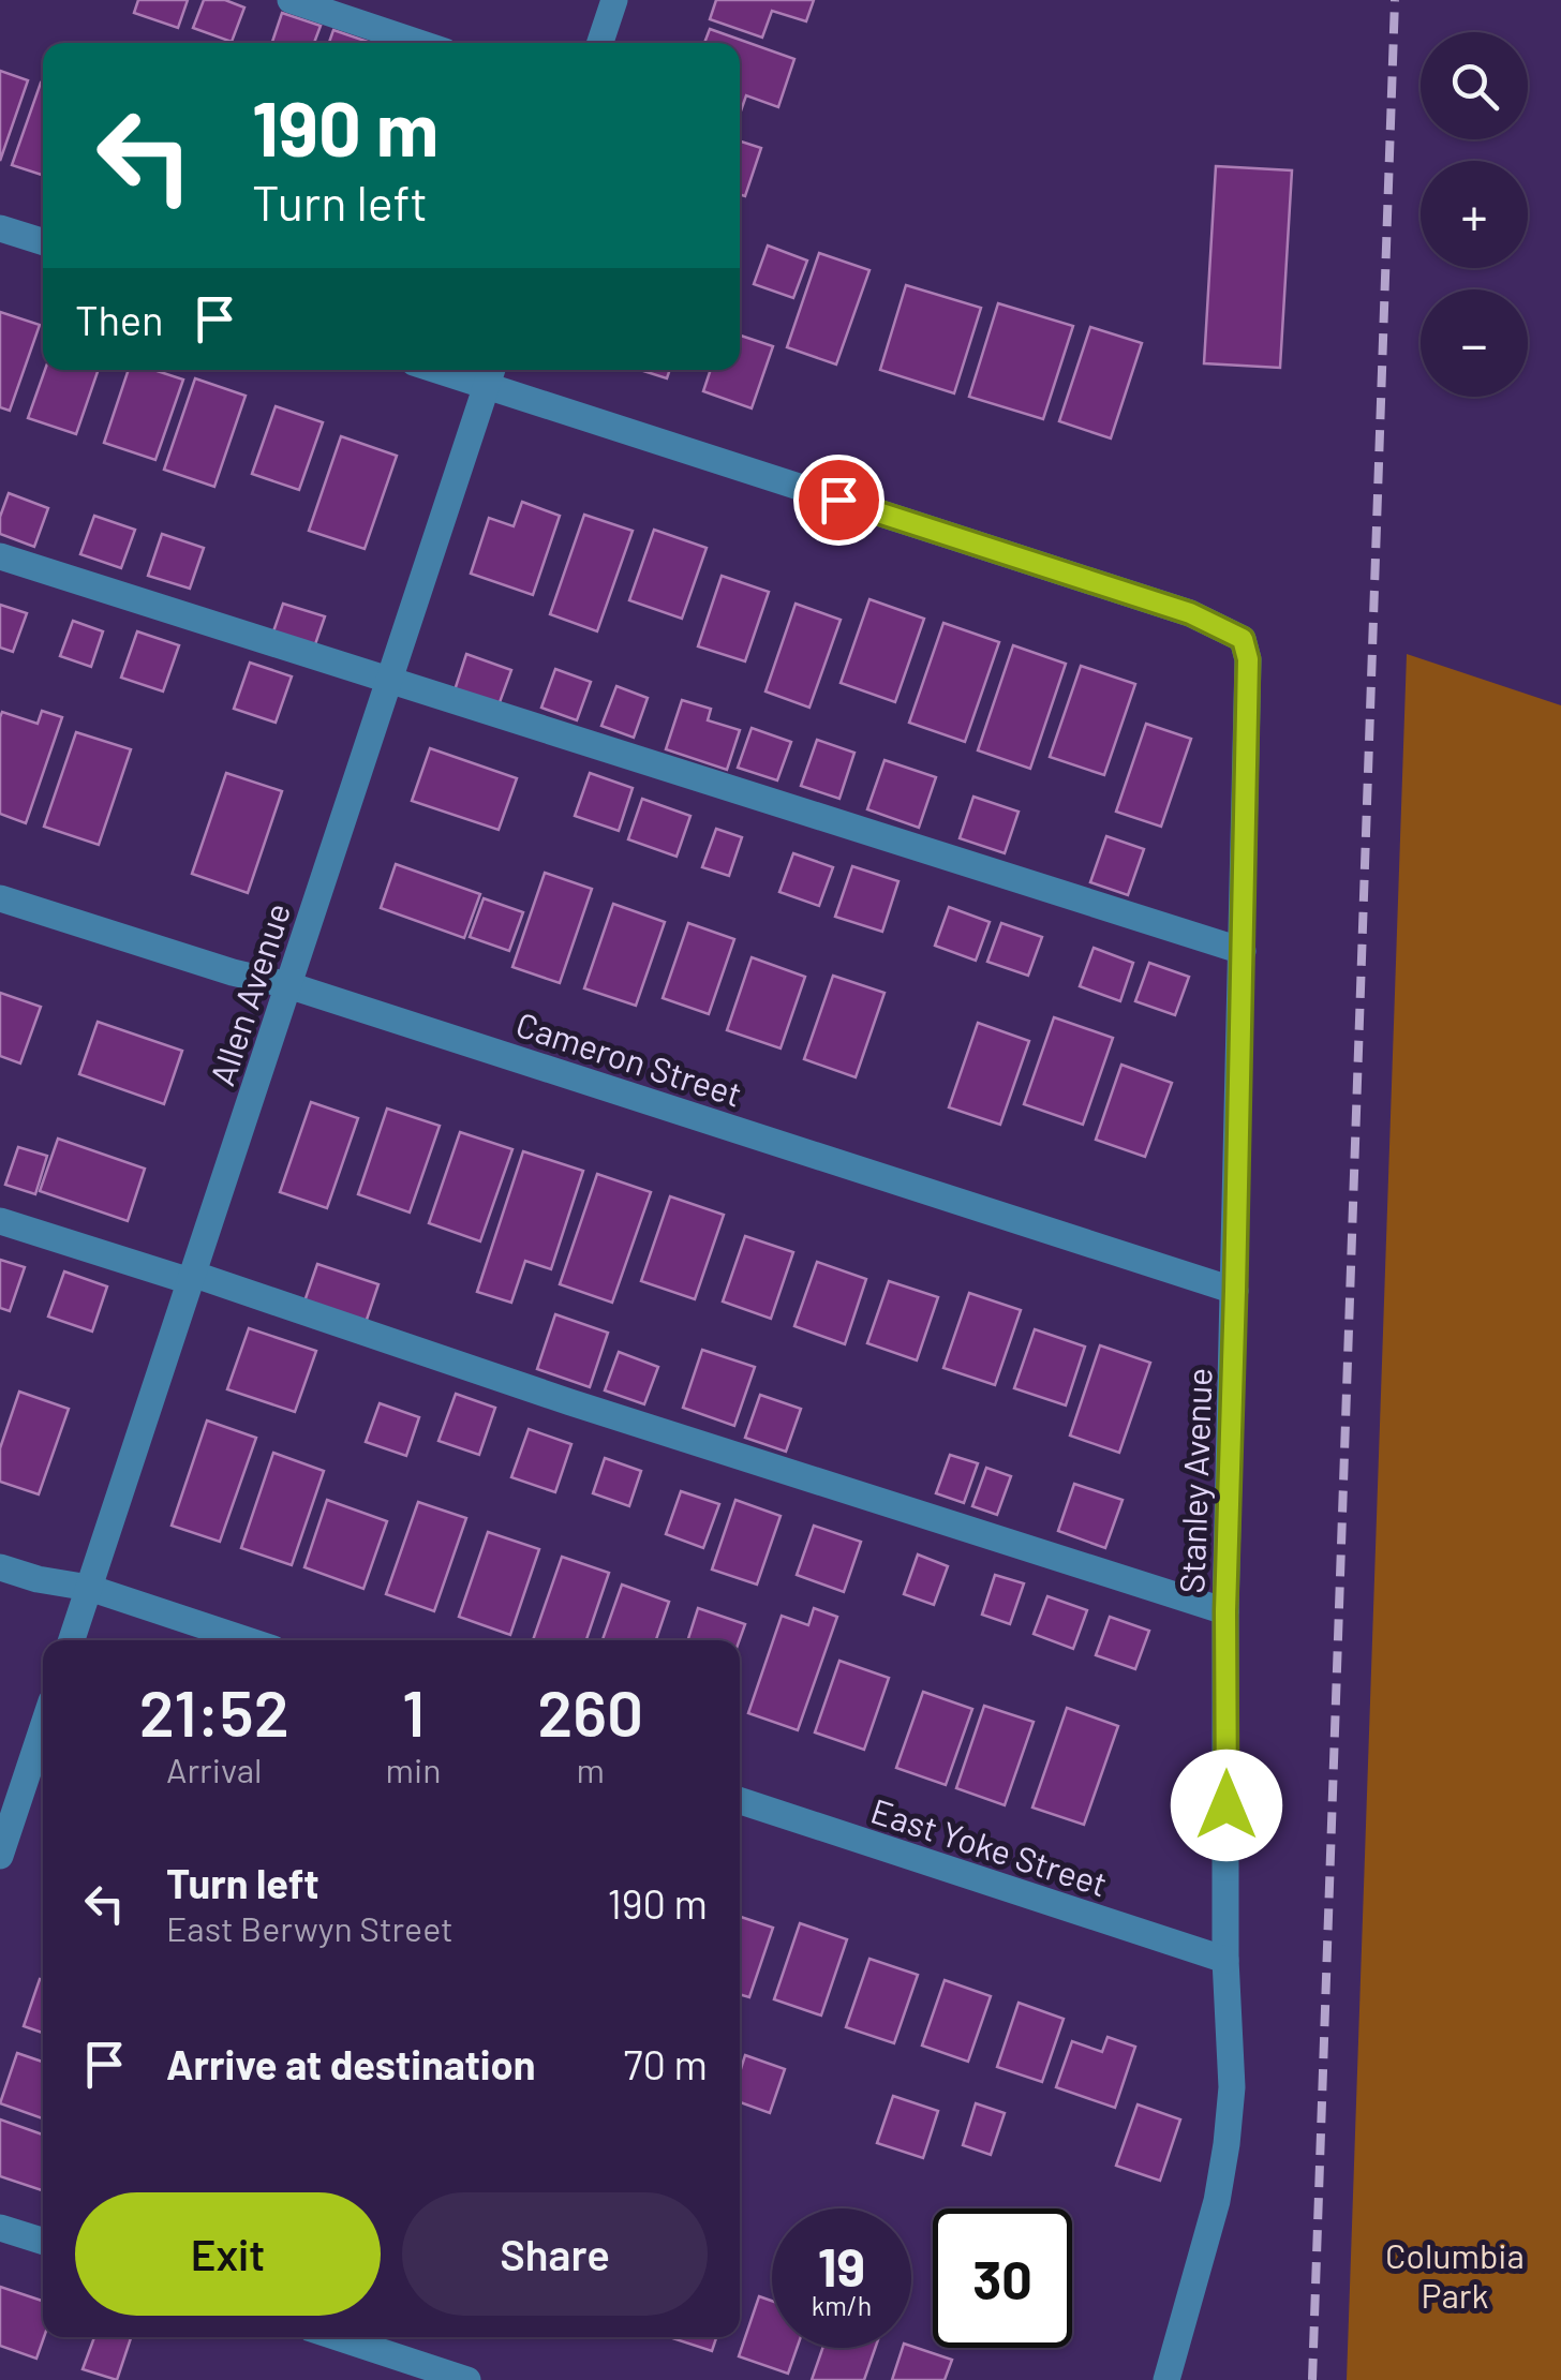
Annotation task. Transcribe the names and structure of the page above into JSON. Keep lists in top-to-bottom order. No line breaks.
{"streets":{"street":["Allen Avenue","Cameron Street","Stanley Avenue","East Yoke Street"]},"crossings":[["Allen Avenue","Cameron Street"],["Allen Avenue","Stanley Avenue"],["Cameron Street","Stanley Avenue"],["Stanley Avenue","East Yoke Street"]],"parks":["Columbia Park"],"page":{"map_buttons":["+","−"],"turn":["190 m","Turn left"],"then":"Then","eta":["21:52","Arrival","1","min","260","m"],"list":[{"name":"Turn left","note":"East Berwyn Street","value":"190 m"},{"name":"Arrive at destination","value":"70 m"}],"buttons":["Exit","Share"],"speed":"19 km/h","limit":"30"}}
